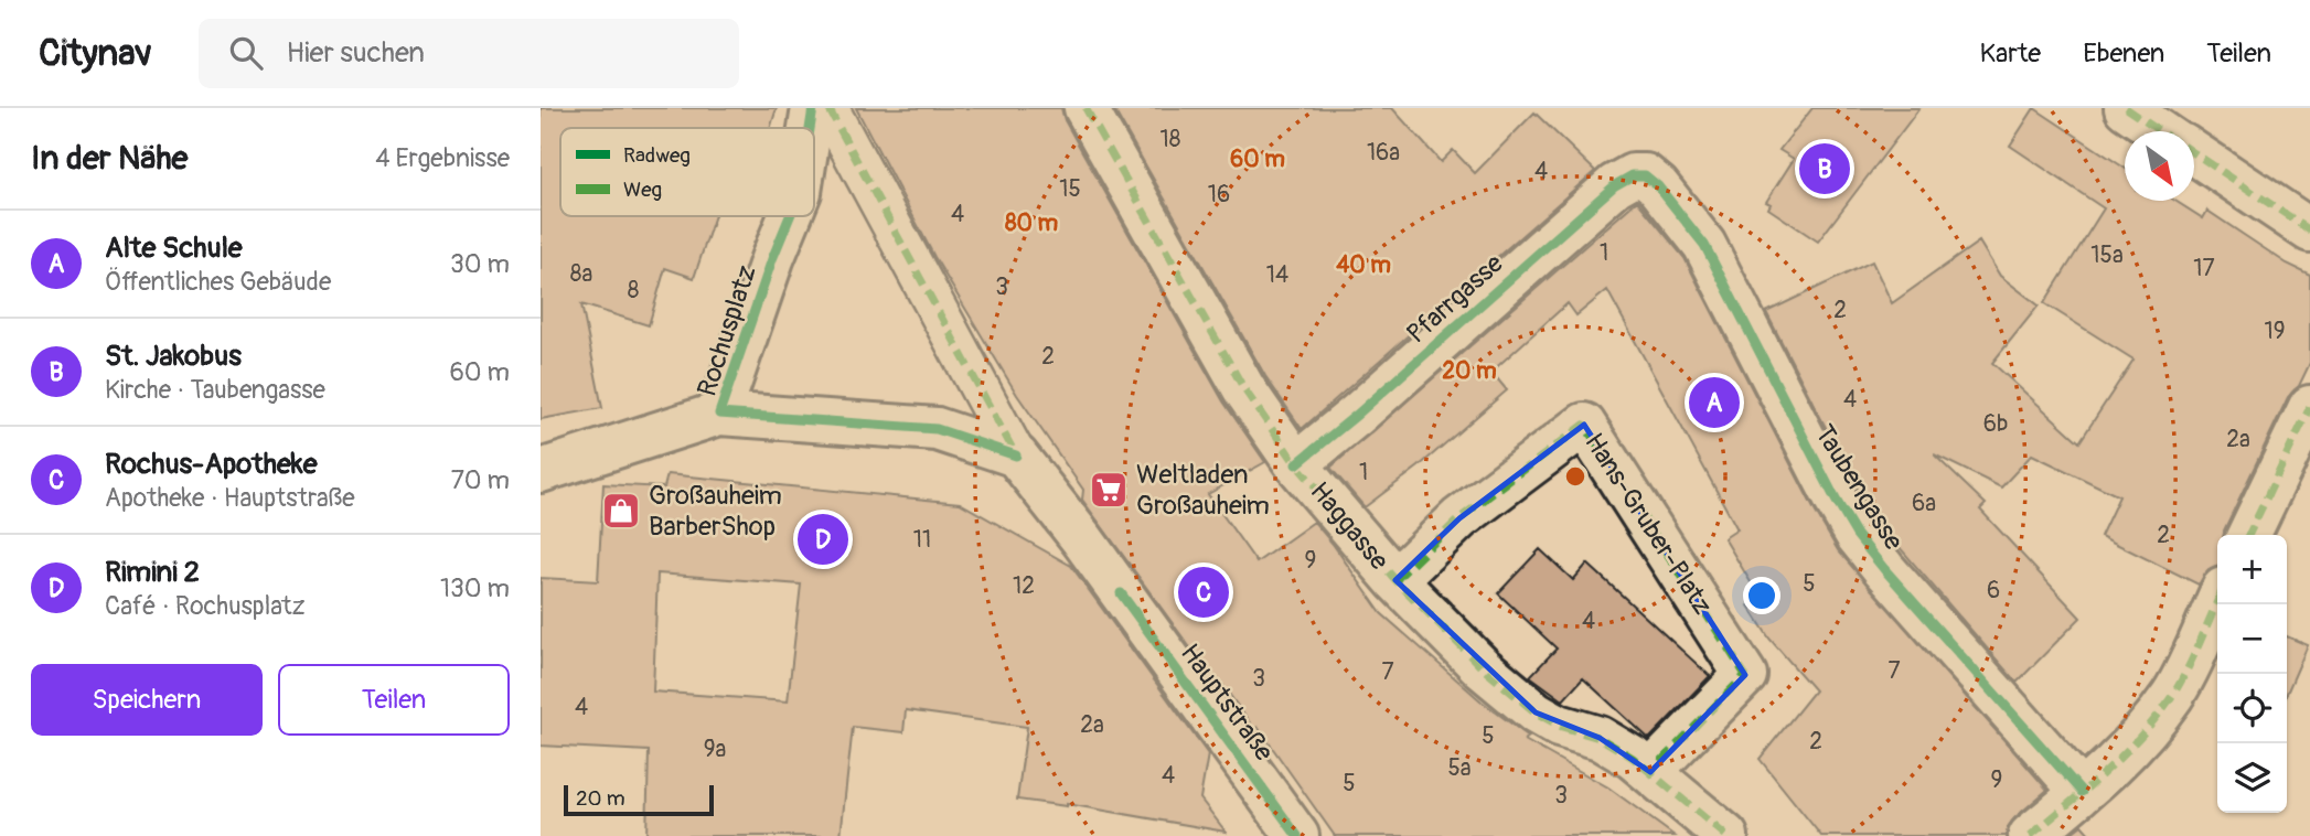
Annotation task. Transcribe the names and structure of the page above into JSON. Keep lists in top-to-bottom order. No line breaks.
{"streets":{"street":["Pfarrgasse","Rochusplatz","Taubengasse","Hans-Gruber-Platz","Haggasse","Hauptstraße"]},"crossings":[["Pfarrgasse","Taubengasse"],["Pfarrgasse","Haggasse"],["Rochusplatz","Hauptstraße"],["Hans-Gruber-Platz","Haggasse"]],"places":{"supermarket":["Weltladen Großauheim"],"shop":["Großauheim BarberShop"]},"house_numbers":["18","16a","4","15","16","4","1","15a","17","8a","14","3","8","2","19","2","4","6b","2a","1","6a","2","11","9","5","12","6","4","7","7","3","4","2a","5","2","9a","5a","4","9","5","3"],"legend":["Radweg","Weg"],"scale_bar":"20 m","north":"bottom right","page":{"header":"Citynav","search":"Hier suchen","nav":["Karte","Ebenen","Teilen"],"heading":["In der Nähe","4 Ergebnisse"],"pins":["B","A","D","C"],"list":[{"mark":"A","name":"Alte Schule","note":"Öffentliches Gebäude","value":"30 m"},{"mark":"B","name":"St. Jakobus","note":"Kirche · Taubengasse","value":"60 m"},{"mark":"C","name":"Rochus-Apotheke","note":"Apotheke · Hauptstraße","value":"70 m"},{"mark":"D","name":"Rimini 2","note":"Café · Rochusplatz","value":"130 m"}],"map_buttons":["+","−"],"buttons":["Speichern","Teilen"],"scale":"20 m"},"rings":["60 m","80 m","40 m","20 m"]}
